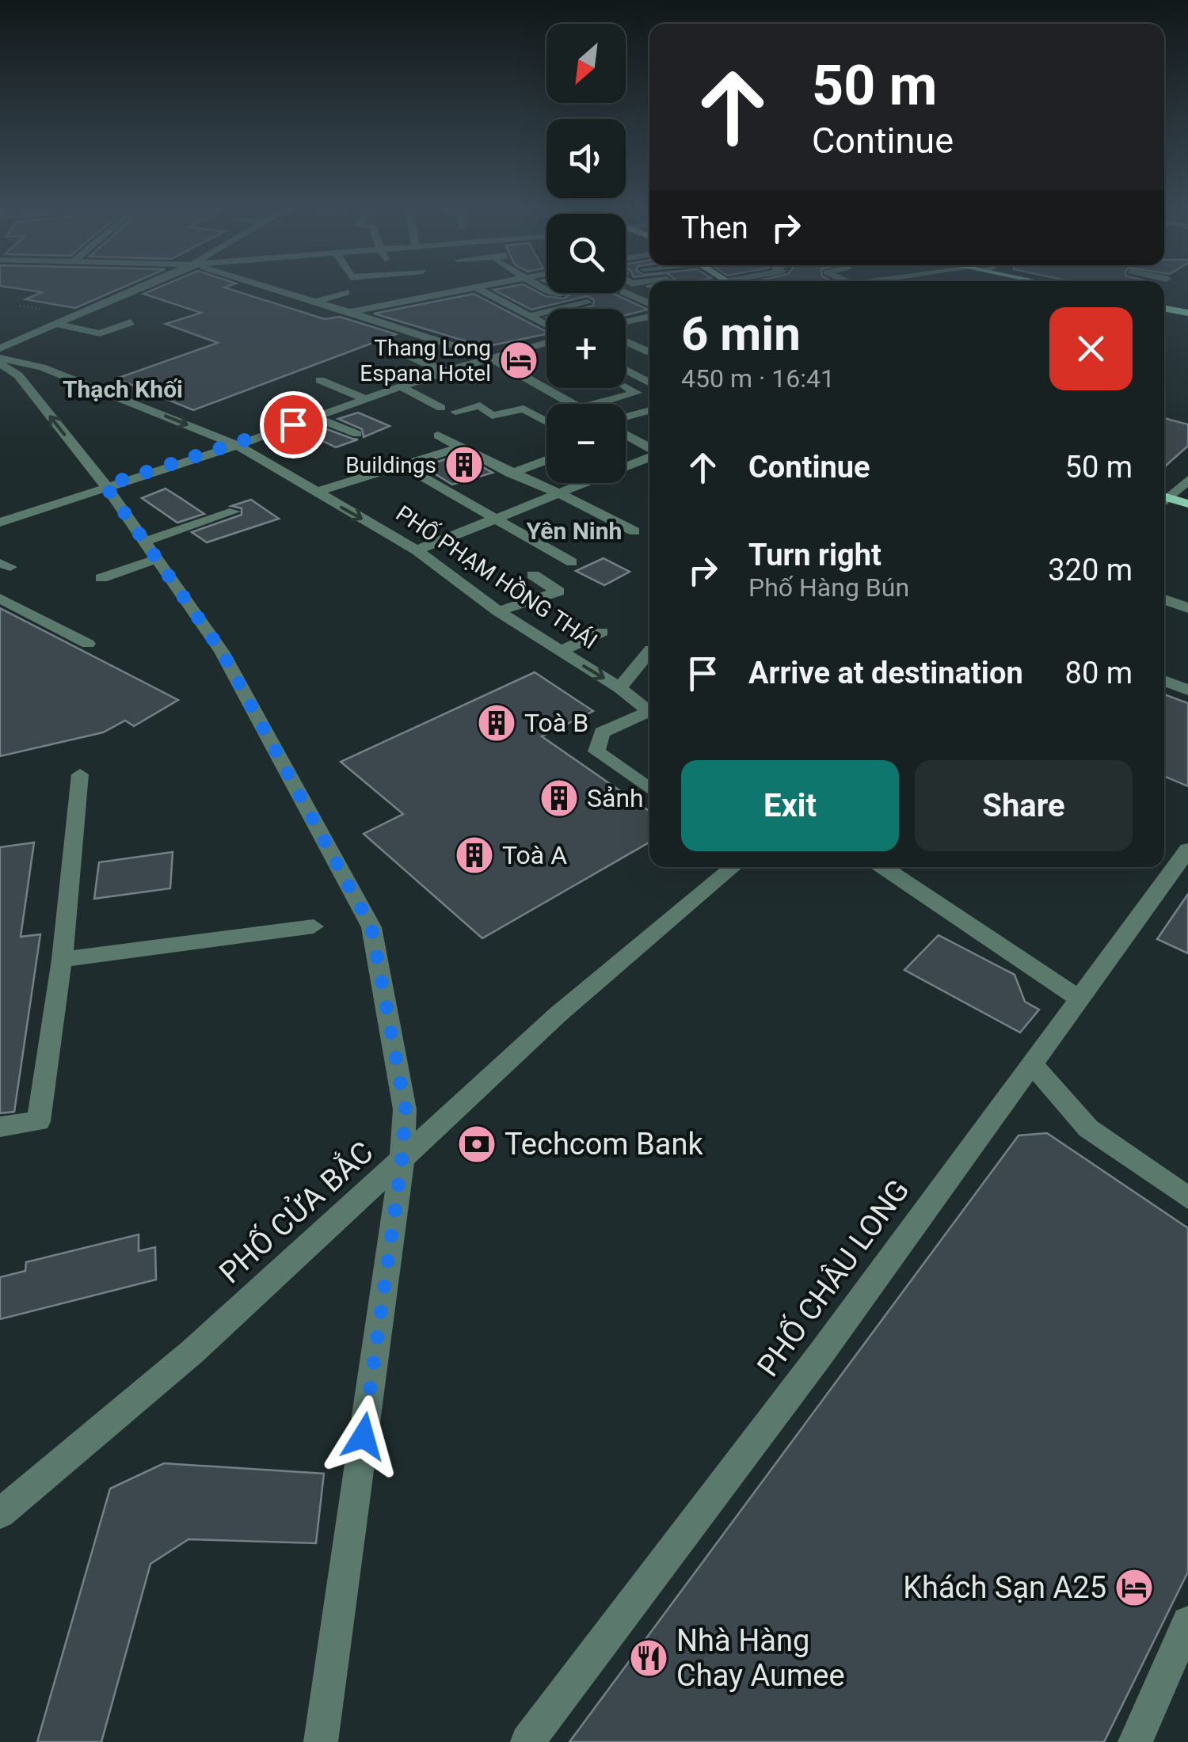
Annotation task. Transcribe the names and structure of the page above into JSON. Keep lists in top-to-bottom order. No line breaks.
{"streets":{"street":["PHỐ PHẠM HỒNG THÁI","PHỐ CỬA BẮC","PHỐ CHÂU LONG"]},"districts":["Thạch Khối","Yên Ninh"],"places":{"hotel":["Thang Long Espana Hotel","Khách Sạn A25"],"building":["Buildings","Toà B","Sảnh","Toà A"],"bank":["Techcom Bank"],"restaurant":["Nhà Hàng Chay Aumee"]},"north":"bottom left","page":{"map_buttons":["+","−"],"turn":["50 m","Continue"],"then":"Then","heading":["6 min","450 m · 16:41"],"list":[{"name":"Continue","value":"50 m"},{"name":"Turn right","note":"Phố Hàng Bún","value":"320 m"},{"name":"Arrive at destination","value":"80 m"}],"buttons":["Exit","Share"]}}
